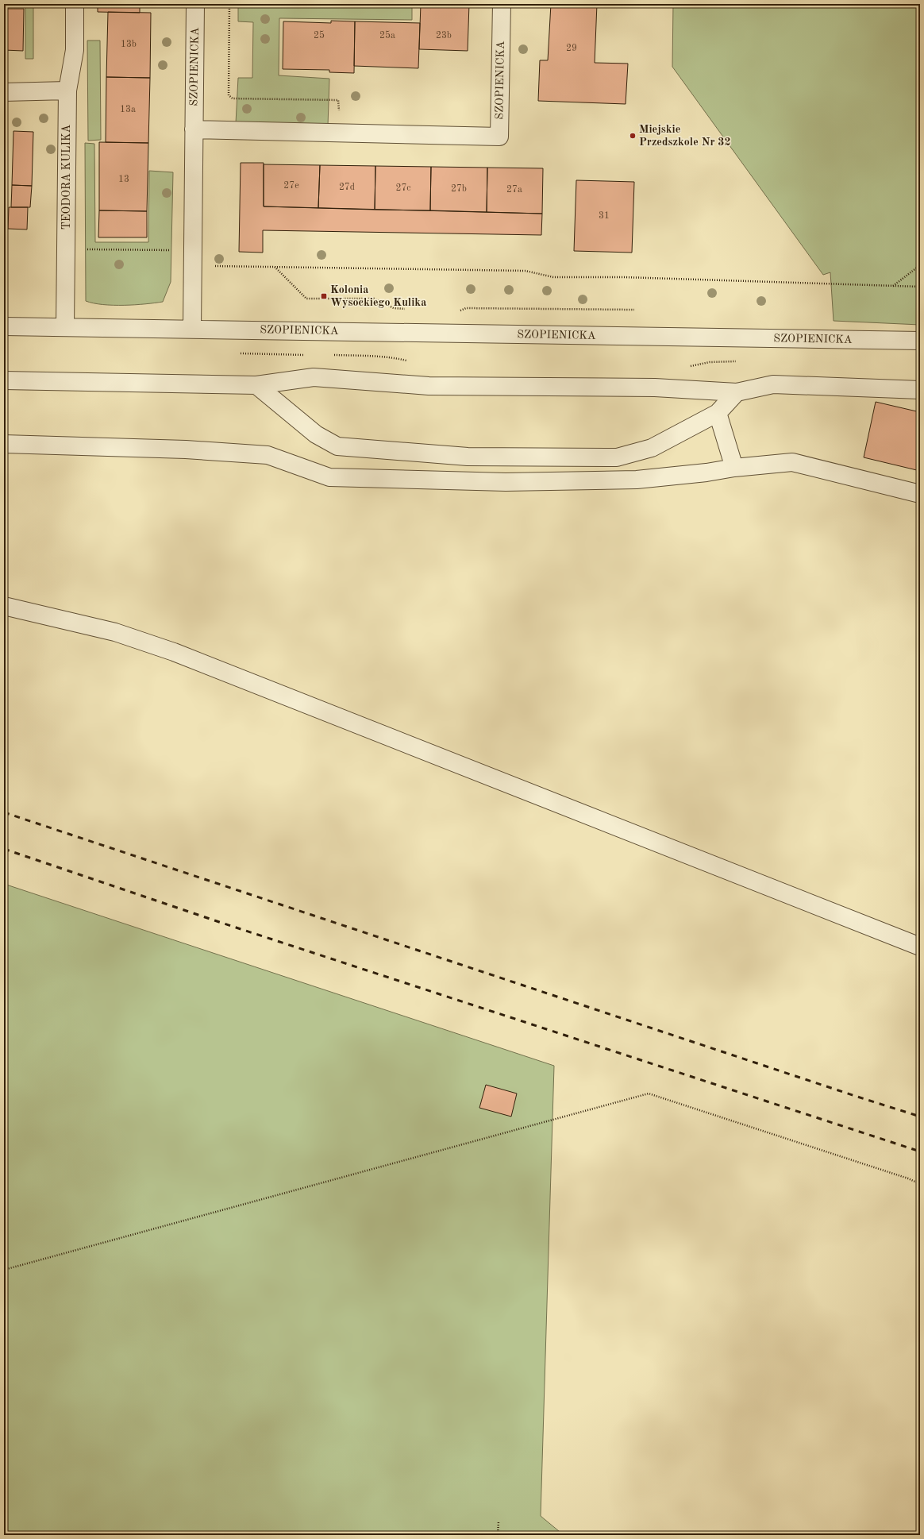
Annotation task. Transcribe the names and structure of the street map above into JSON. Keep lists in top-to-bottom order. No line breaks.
{"streets":{"street":["SZOPIENICKA","TEODORA KULIKA"]},"crossings":[["SZOPIENICKA","TEODORA KULIKA"]],"places":{"other":["Miejskie Przedszkole Nr 32"],"transit":["Kolonia Wysockiego Kulika"]},"house_numbers":["25","25a","23b","13b","29","13a","13","27e","27d","27c","27b","27a","31"]}
